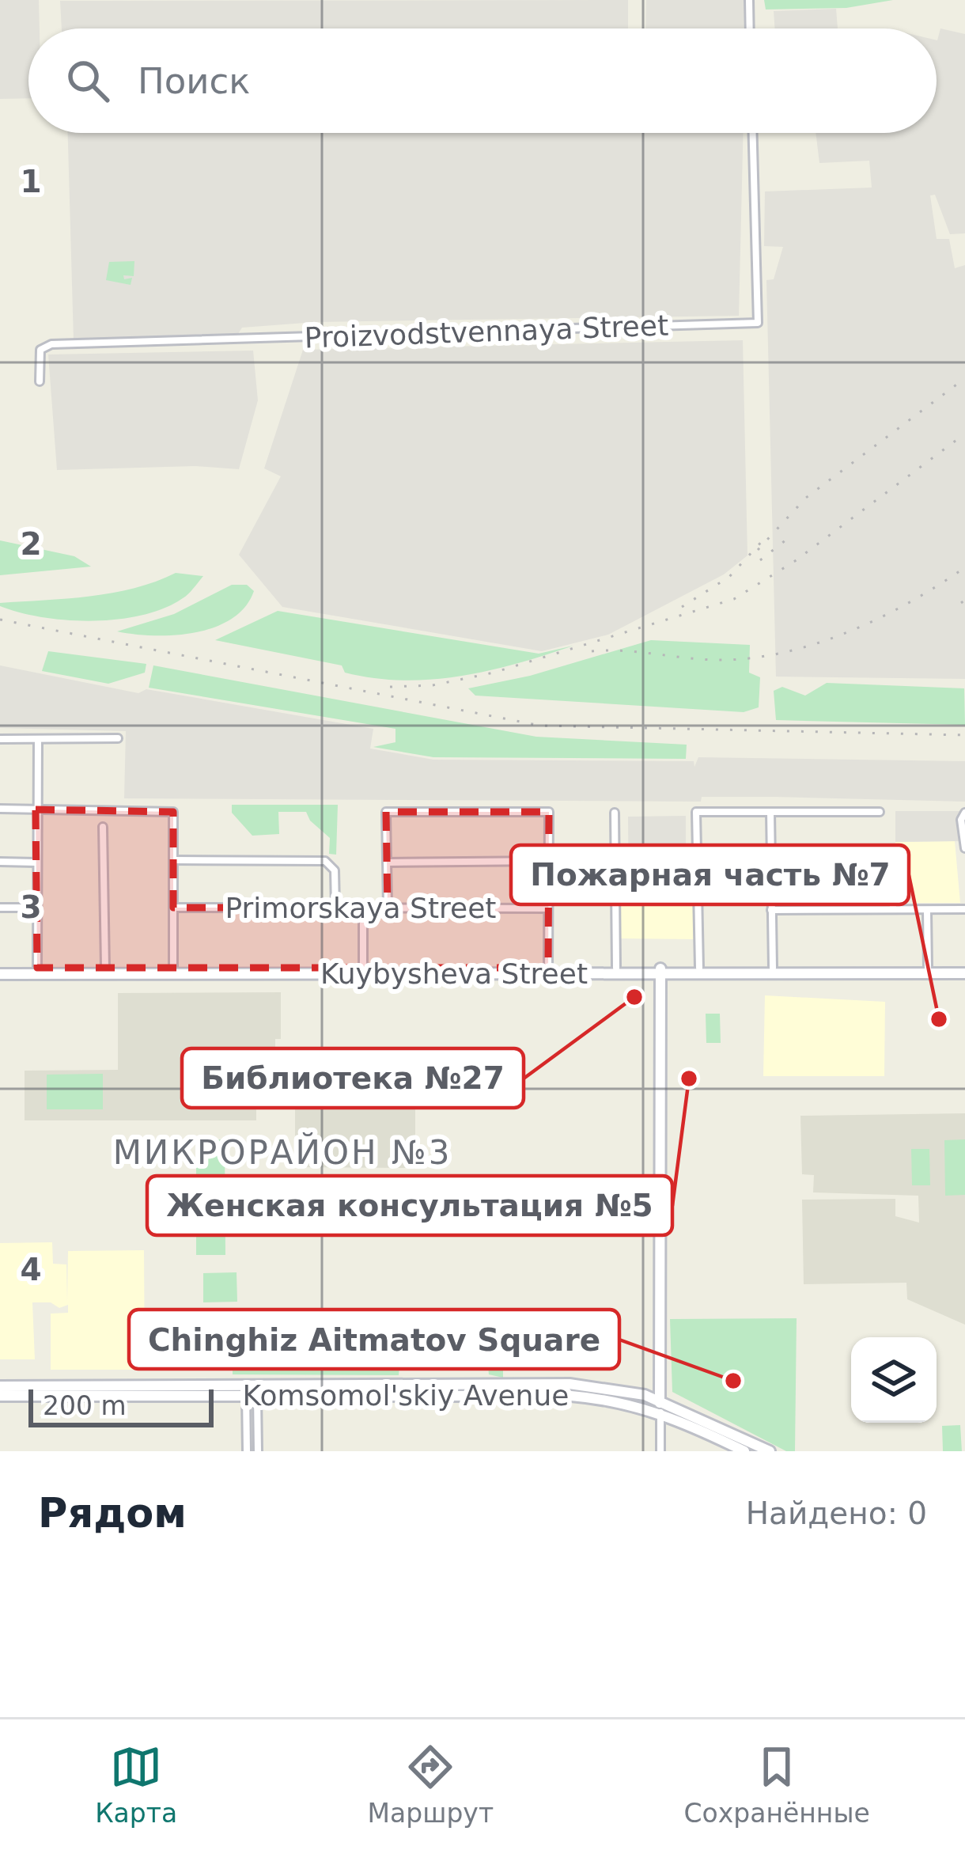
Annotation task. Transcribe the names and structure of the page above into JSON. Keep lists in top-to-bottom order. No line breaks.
{"streets":{"main road":["Kuybysheva Street","Komsomol'skiy Avenue"],"street":["Proizvodstvennaya Street","Primorskaya Street"]},"districts":["МИКРОРАЙОН №3"],"places":["Библиотека №27","Пожарная часть №7","Женская консультация №5","Chinghiz Aitmatov Square"],"scale_bar":"200 m","page":{"search":"Поиск","scale":"200 m","heading":["Рядом","Найдено: 0"],"nav":["Карта","Маршрут","Сохранённые"]},"grid":{"rows":["1","2","3","4"]}}
